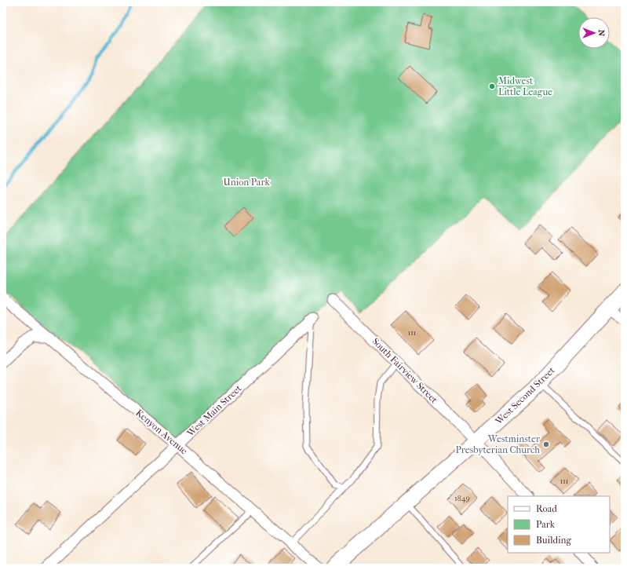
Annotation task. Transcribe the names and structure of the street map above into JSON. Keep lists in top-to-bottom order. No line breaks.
{"streets":{"main road":["West Second Street"],"street":["South Fairview Street","West Main Street","Kenyon Avenue"]},"crossings":[["South Fairview Street","West Second Street"],["West Main Street","Kenyon Avenue"]],"parks":["Union Park"],"places":["Midwest Little League","Westminster Presbyterian Church"],"house_numbers":["111","111","1849"],"legend":["Road","Park","Building"],"north":"right"}
